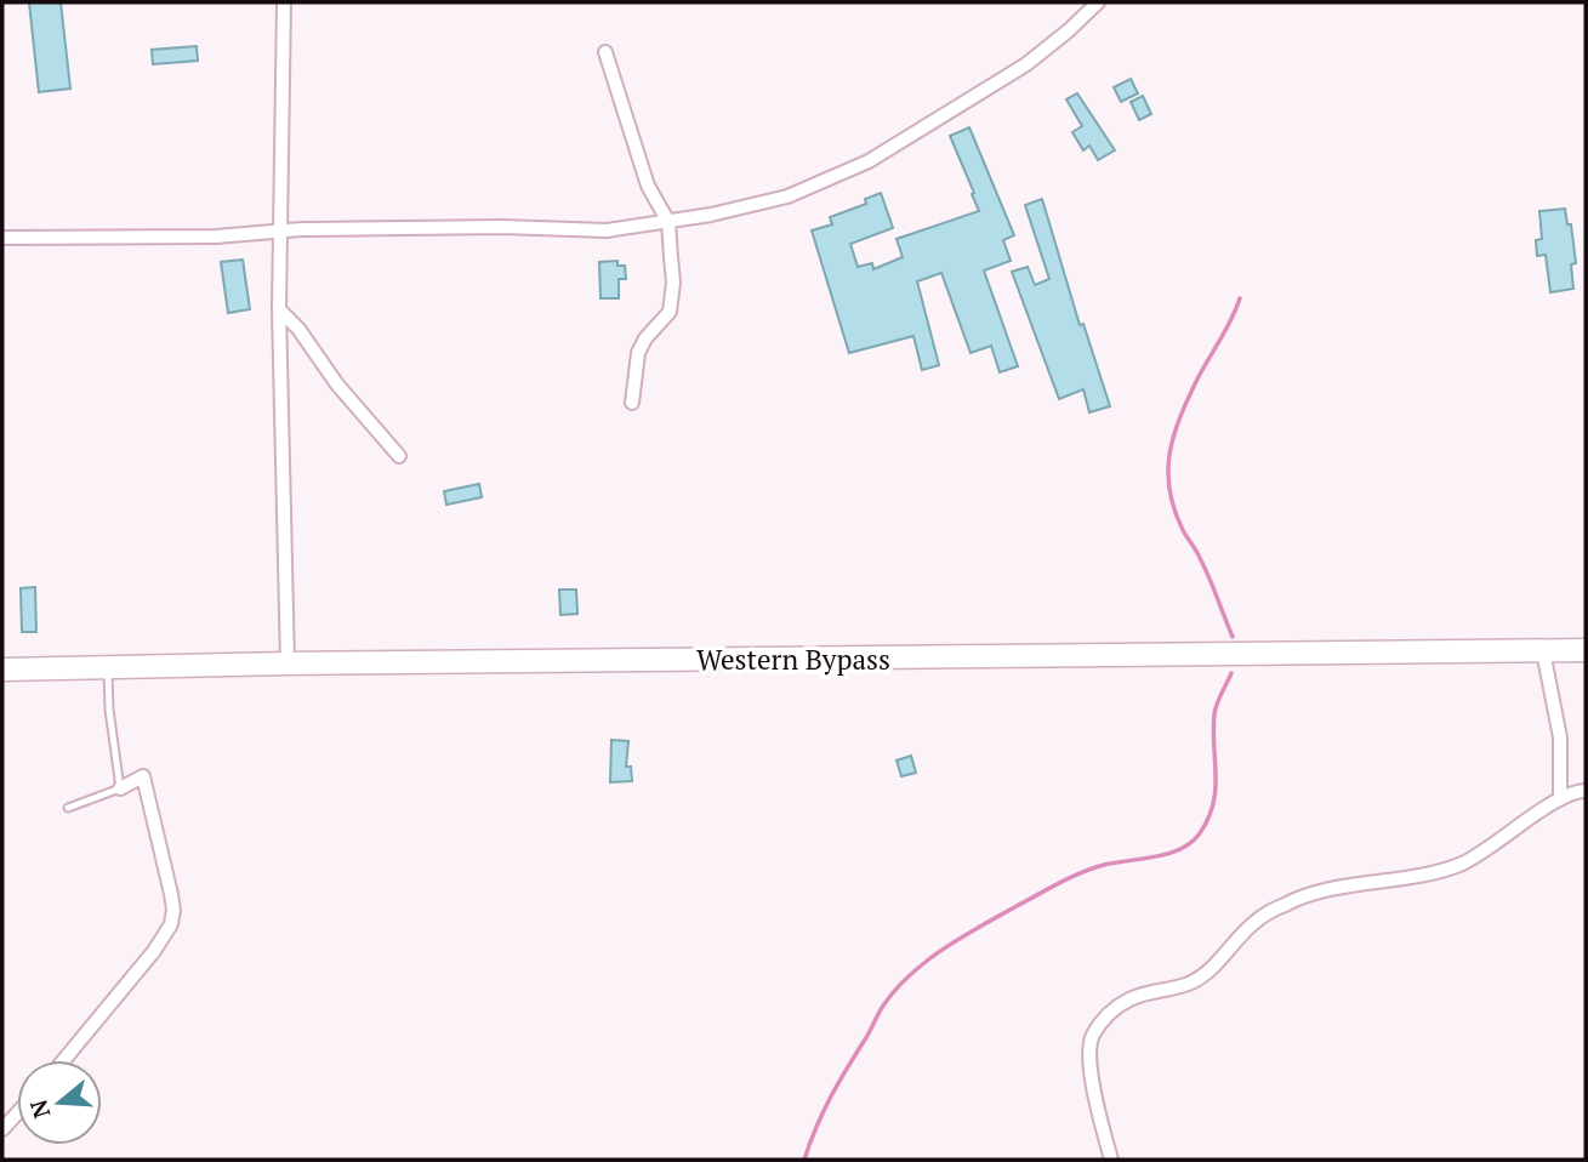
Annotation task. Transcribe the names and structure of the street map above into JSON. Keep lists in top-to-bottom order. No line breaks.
{"streets":{"main road":["Western Bypass"]},"north":"left"}
